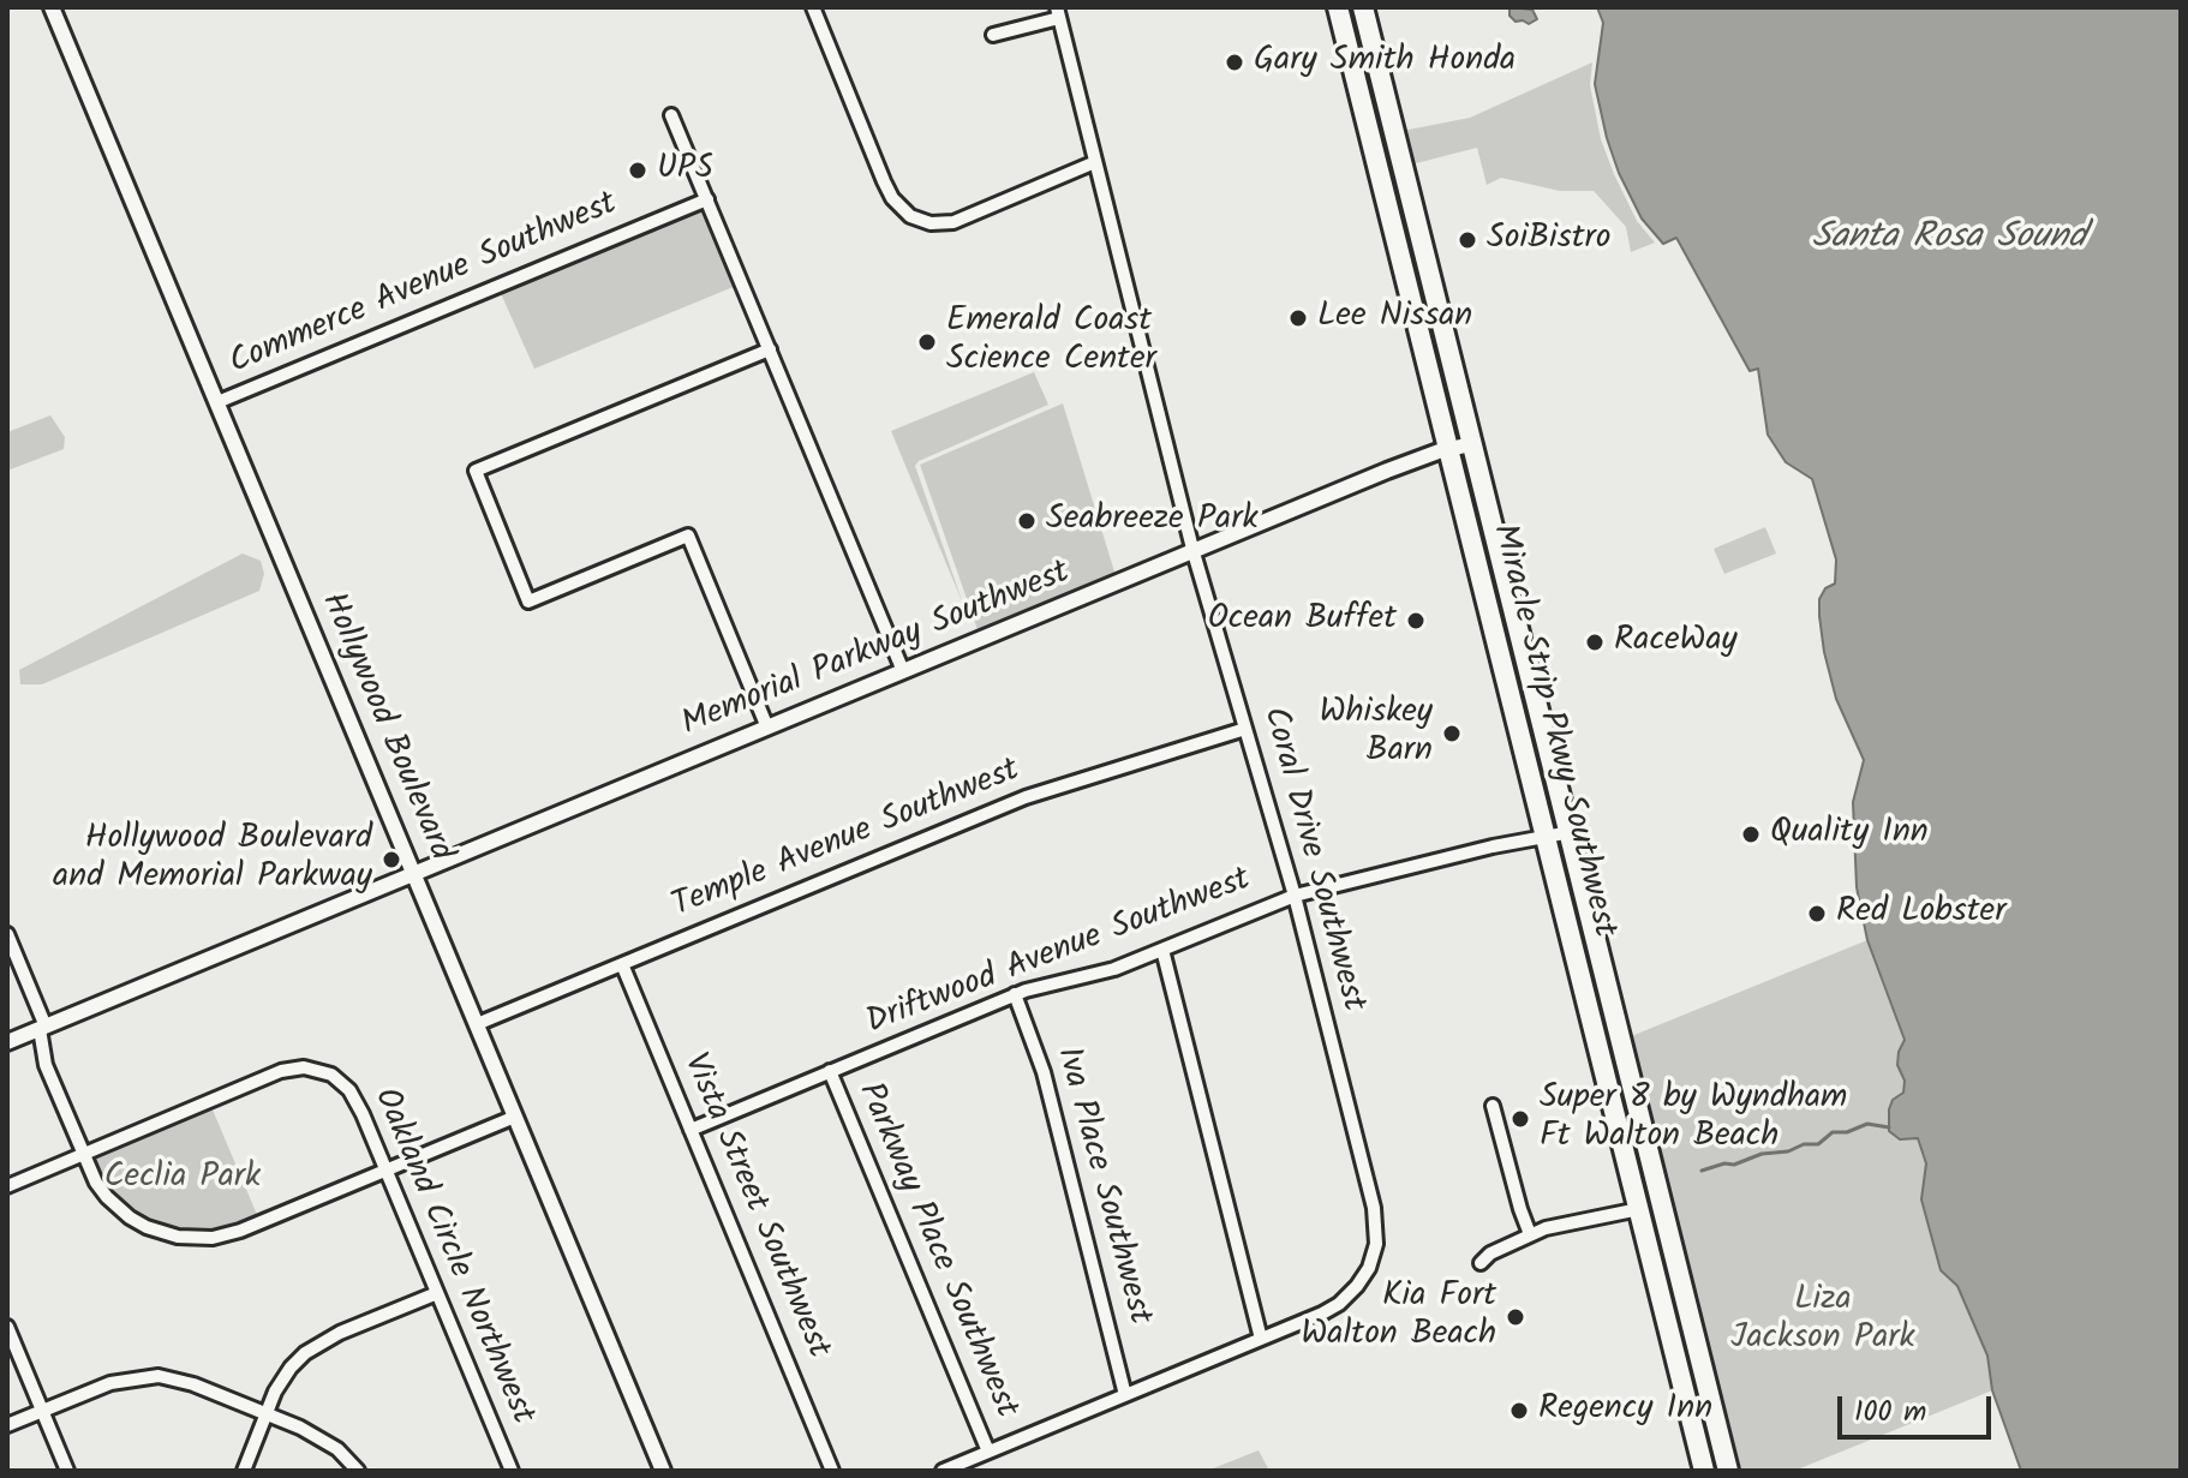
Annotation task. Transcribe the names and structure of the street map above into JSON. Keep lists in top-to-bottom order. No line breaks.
{"streets":{"highway":["Miracle Strip Pkwy Southwest"],"street":["Commerce Avenue Southwest","Memorial Parkway Southwest","Hollywood Boulevard","Temple Avenue Southwest","Coral Drive Southwest","Driftwood Avenue Southwest","Iva Place Southwest","Vista Street Southwest","Parkway Place Southwest","Oakland Circle Northwest"]},"crossings":[["Commerce Avenue Southwest","Hollywood Boulevard"],["Memorial Parkway Southwest","Hollywood Boulevard"],["Memorial Parkway Southwest","Miracle Strip Pkwy Southwest"],["Memorial Parkway Southwest","Coral Drive Southwest"],["Hollywood Boulevard","Temple Avenue Southwest"],["Miracle Strip Pkwy Southwest","Driftwood Avenue Southwest"],["Temple Avenue Southwest","Coral Drive Southwest"],["Temple Avenue Southwest","Vista Street Southwest"],["Coral Drive Southwest","Driftwood Avenue Southwest"],["Coral Drive Southwest","Iva Place Southwest"],["Coral Drive Southwest","Parkway Place Southwest"],["Driftwood Avenue Southwest","Iva Place Southwest"],["Driftwood Avenue Southwest","Vista Street Southwest"],["Driftwood Avenue Southwest","Parkway Place Southwest"]],"water":["Santa Rosa Sound"],"parks":["Ceclia Park","Liza Jackson Park"],"places":["Gary Smith Honda","UPS","SoiBistro","Lee Nissan","Emerald Coast Science Center","Seabreeze Park","Ocean Buffet","RaceWay","Whiskey Barn","Quality Inn","Hollywood Boulevard and Memorial Parkway","Red Lobster","Super 8 by Wyndham Ft Walton Beach","Kia Fort Walton Beach","Regency Inn"],"scale_bar":"100 m"}
